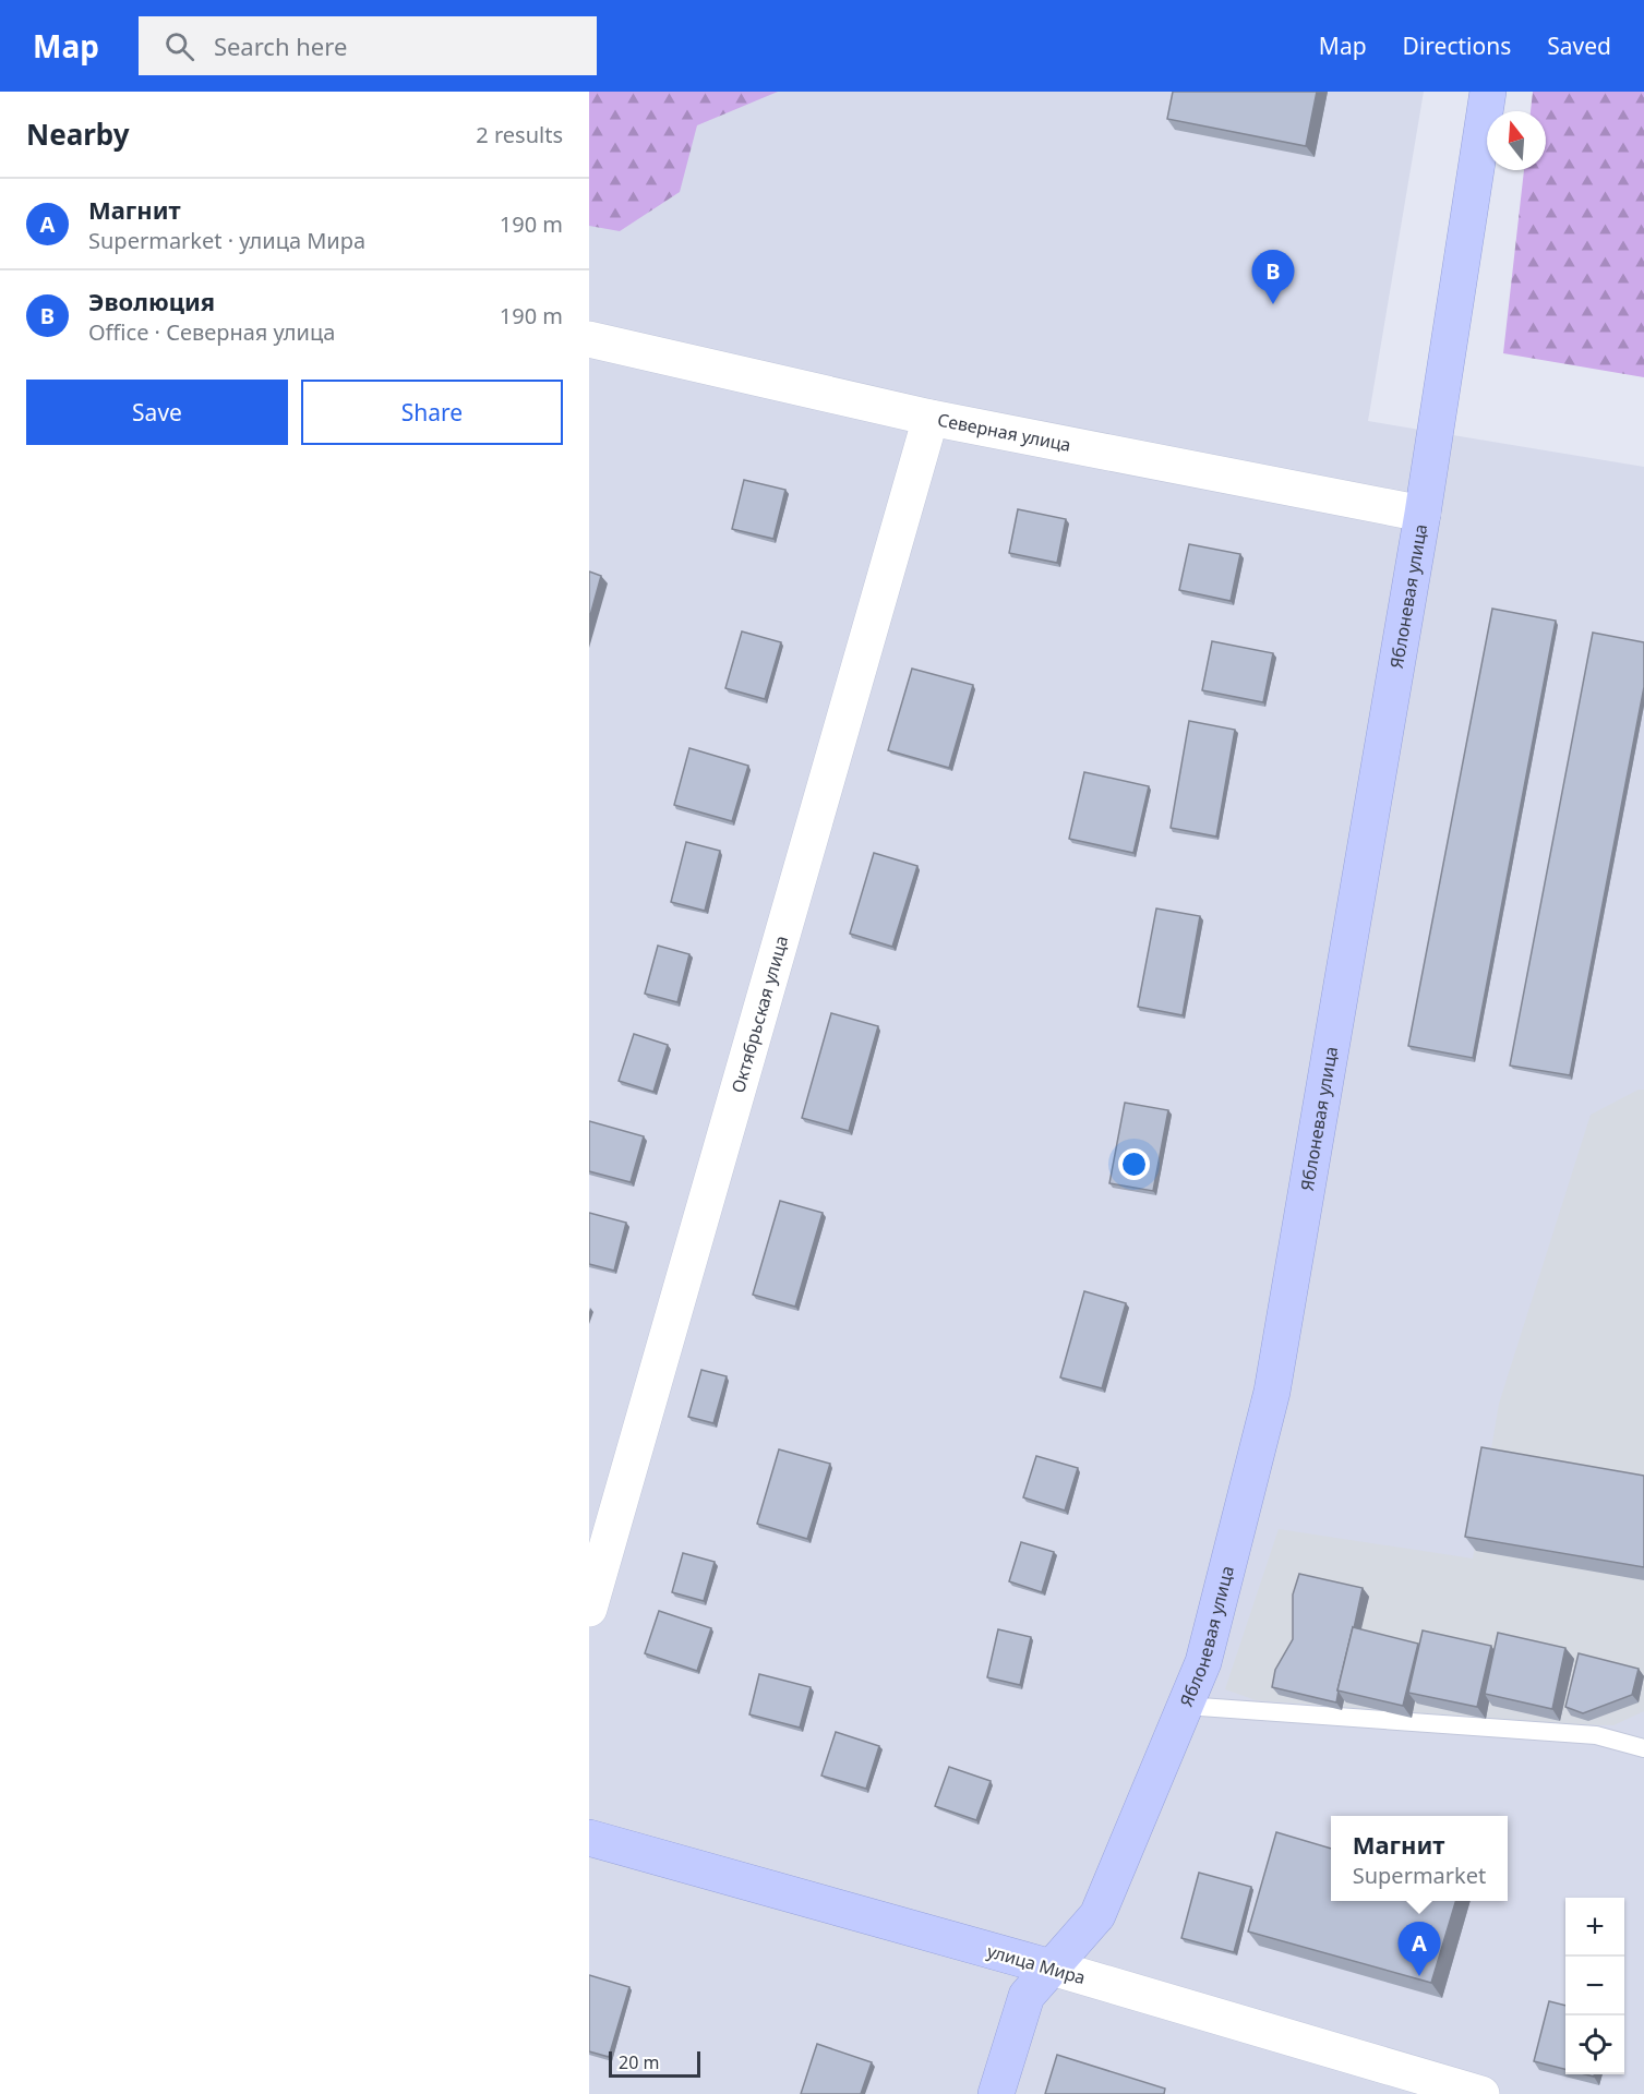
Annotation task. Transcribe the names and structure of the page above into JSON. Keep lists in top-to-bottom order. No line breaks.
{"streets":{"street":["Северная улица","Яблоневая улица","Октябрьская улица","улица Мира"]},"crossings":[["Северная улица","Яблоневая улица"],["Северная улица","Октябрьская улица"],["Яблоневая улица","улица Мира"]],"scale_bar":"20 m","north":"top","page":{"header":"Map","search":"Search here","nav":["Map","Directions","Saved"],"heading":["Nearby","2 results"],"list":[{"mark":"A","name":"Магнит","note":"Supermarket · улица Мира","value":"190 m"},{"mark":"B","name":"Эволюция","note":"Office · Северная улица","value":"190 m"}],"pins":["B","A"],"buttons":["Save","Share"],"popup":["Магнит","Supermarket"],"map_buttons":["+","−"],"scale":"20 m"}}
